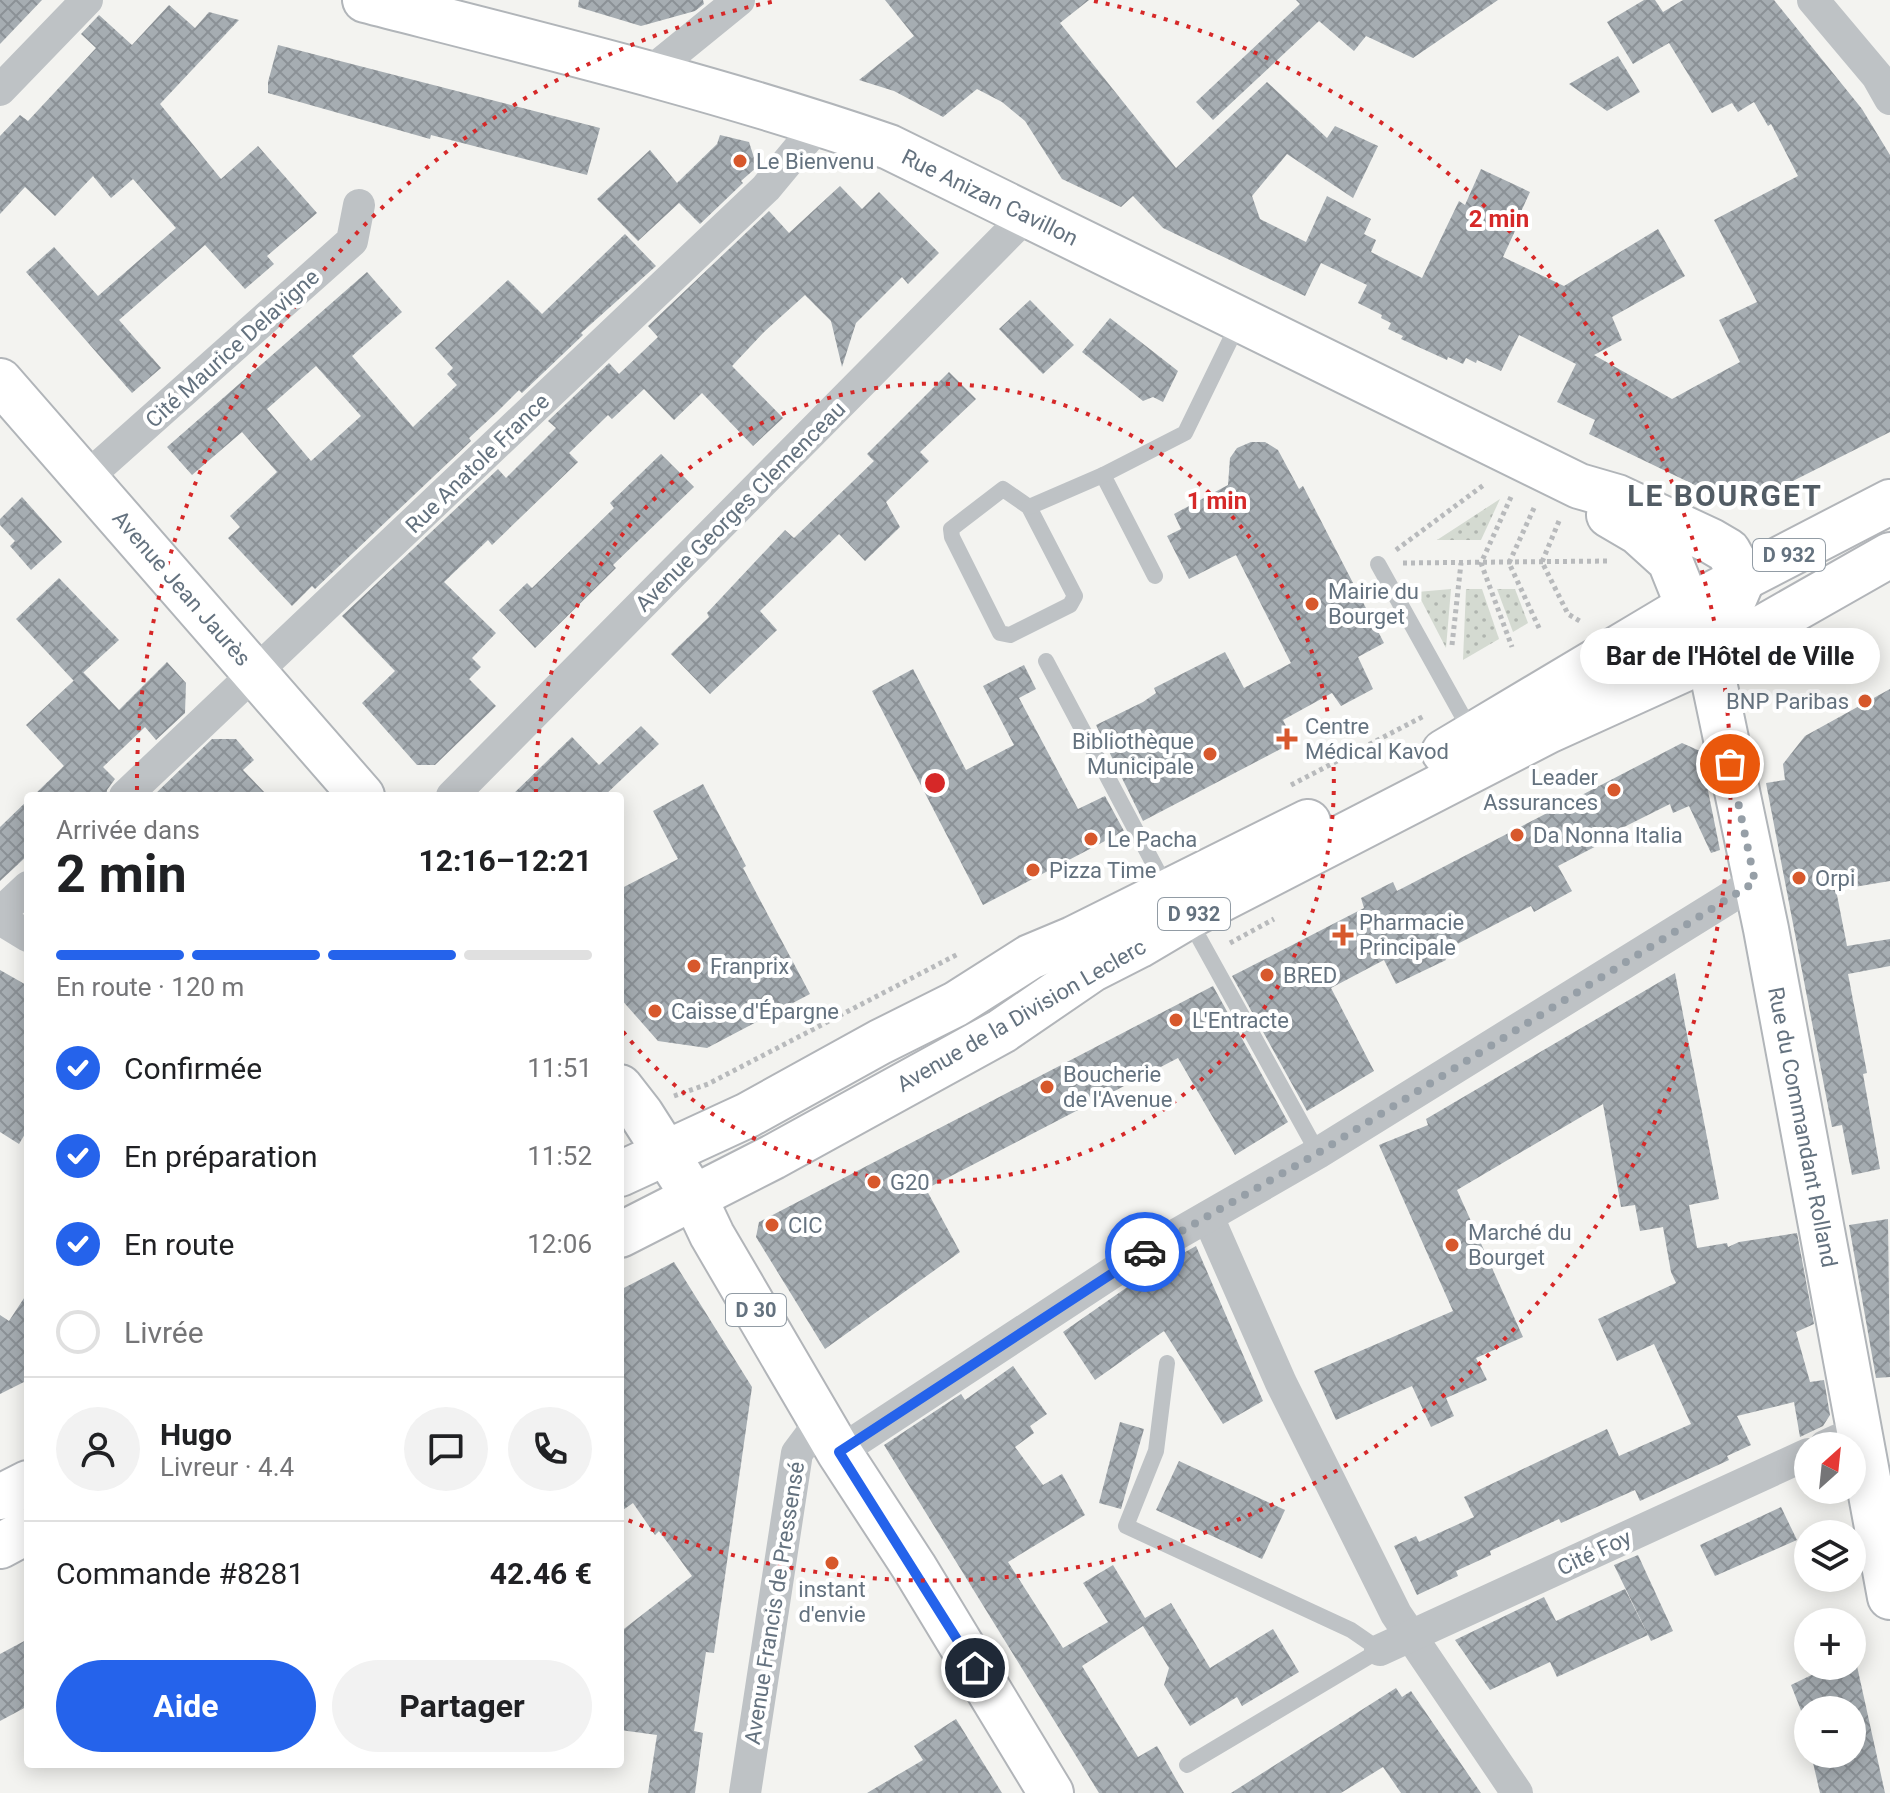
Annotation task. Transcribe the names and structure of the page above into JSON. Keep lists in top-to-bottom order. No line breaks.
{"streets":{"main road":["Rue Anizan Cavillon","D 932","Avenue Jean Jaurès","Avenue de la Division Leclerc","Rue du Commandant Rolland","D 30"],"street":["Cité Maurice Delavigne","Rue Anatole France","Avenue Georges Clemenceau","Cité Foy","Avenue Francis de Pressensé"]},"crossings":[["Rue Anizan Cavillon","Rue Anatole France"],["Rue Anizan Cavillon","Avenue Georges Clemenceau"],["Rue Anizan Cavillon","Avenue de la Division Leclerc"],["Rue Anizan Cavillon","Rue du Commandant Rolland"],["Cité Maurice Delavigne","Avenue Jean Jaurès"],["Rue Anatole France","Avenue Jean Jaurès"],["Avenue de la Division Leclerc","Rue du Commandant Rolland"],["Avenue de la Division Leclerc","D 30"],["Rue du Commandant Rolland","Avenue Francis de Pressensé"],["D 30","Avenue Francis de Pressensé"]],"districts":["LE BOURGET"],"places":{"other":["Le Bienvenu","Mairie du Bourget","BNP Paribas","Bibliothèque Municipale","Bar de l'Hôtel de Ville","Leader Assurances","Da Nonna Italia","Le Pacha","Pizza Time","Orpi","Franprix","BRED","Caisse d'Épargne","L'Entracte","Boucherie de l'Avenue","G20","CIC","Marché du Bourget","instant d'envie"],"health":["Centre Médical Kavod","Pharmacie Principale"]},"north":"top right","page":{"bubble":"Bar de l'Hôtel de Ville","heading":["2 min","Arrivée dans","12:16–12:21"],"panel":["Hugo","Livreur · 4.4","Commande #8281","42.46 €"],"bar":"En route · 120 m","list":[["Confirmée","11:51"],["En préparation","11:52"],["En route","12:06"],"Livrée"],"map_buttons":["+","−"],"buttons":["Aide","Partager"]},"rings":["2 min","1 min"]}
